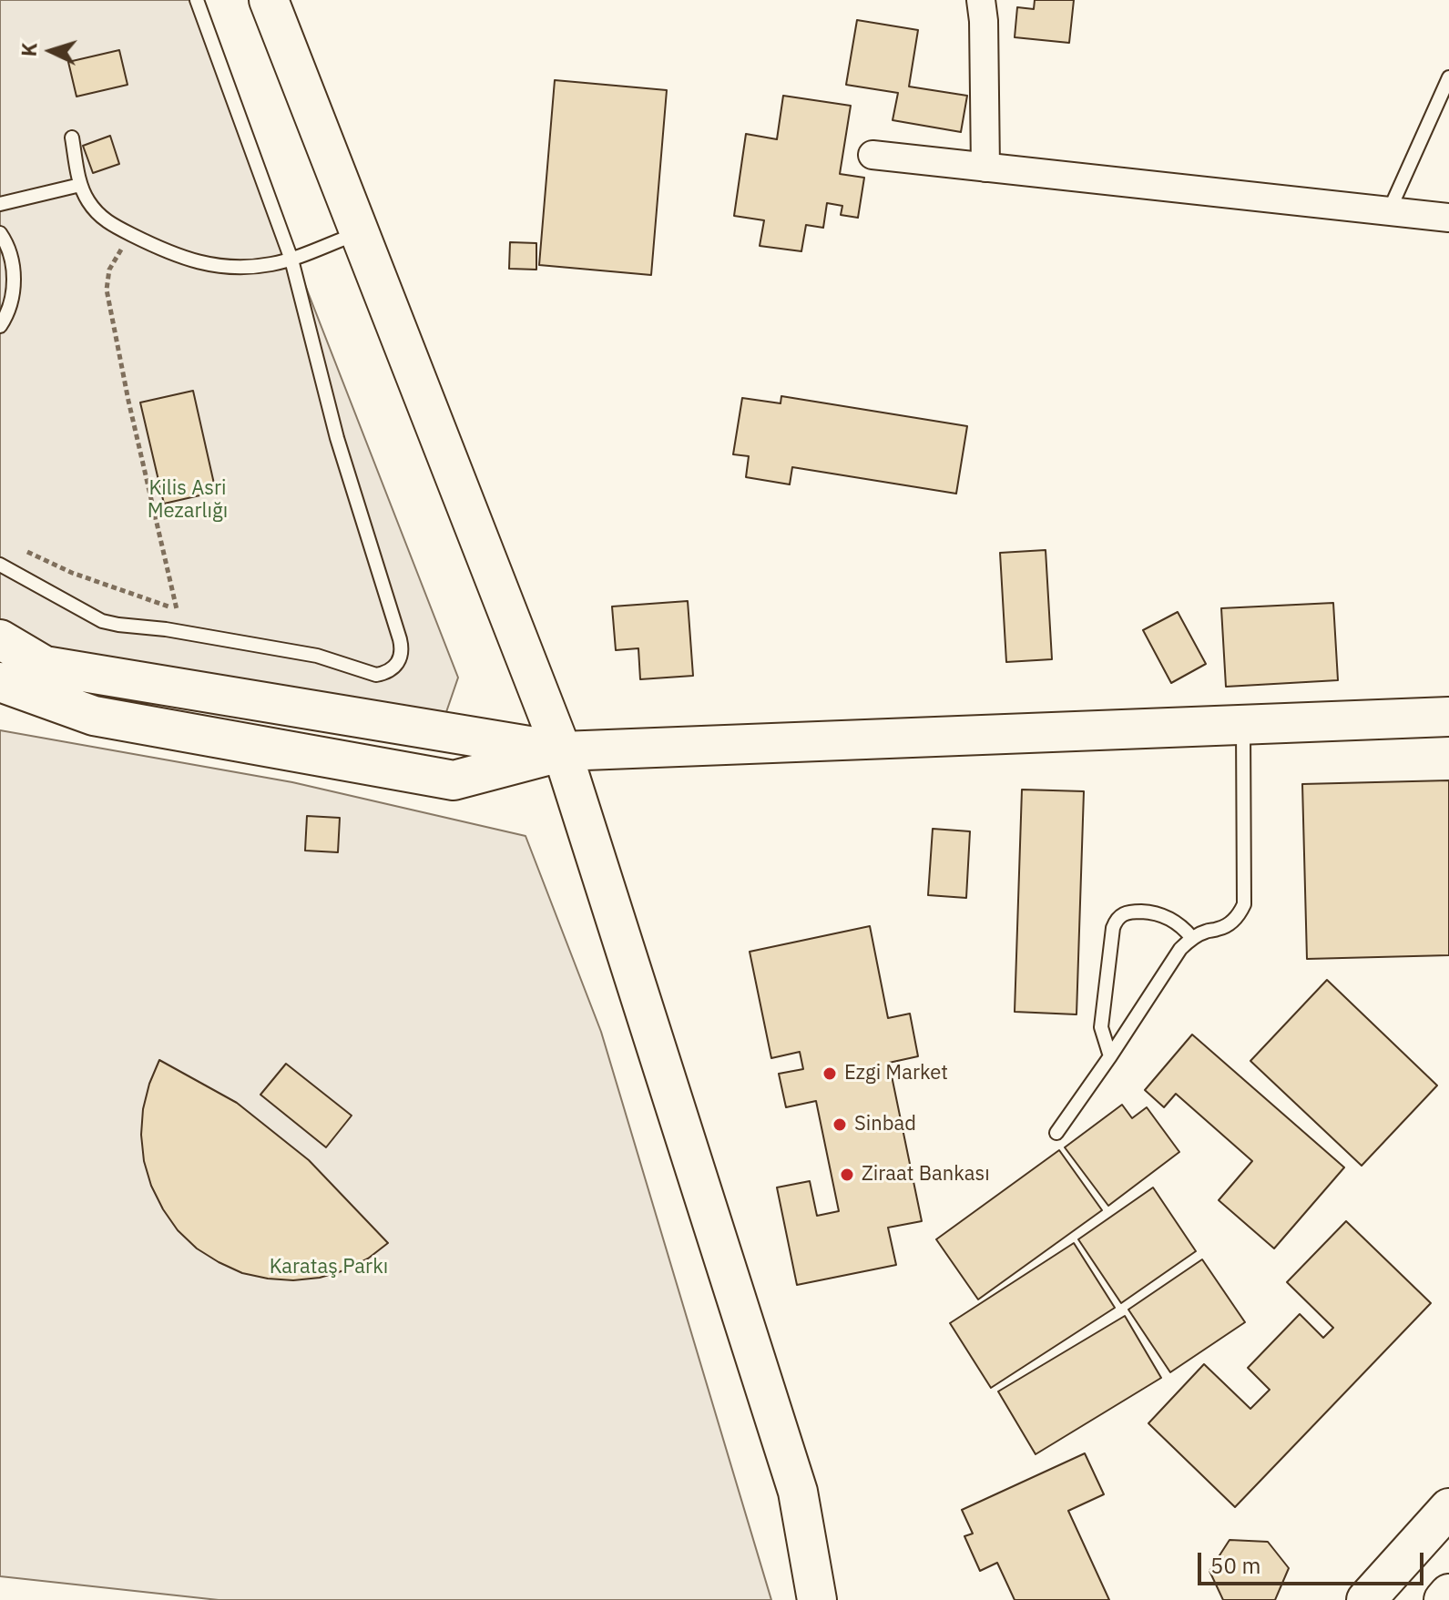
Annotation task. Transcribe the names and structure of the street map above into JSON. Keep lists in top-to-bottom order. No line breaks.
{"parks":["Kilis Asri Mezarlığı","Karataş Parkı"],"places":["Ezgi Market","Sinbad","Ziraat Bankası"],"scale_bar":"50 m","north":"left"}
